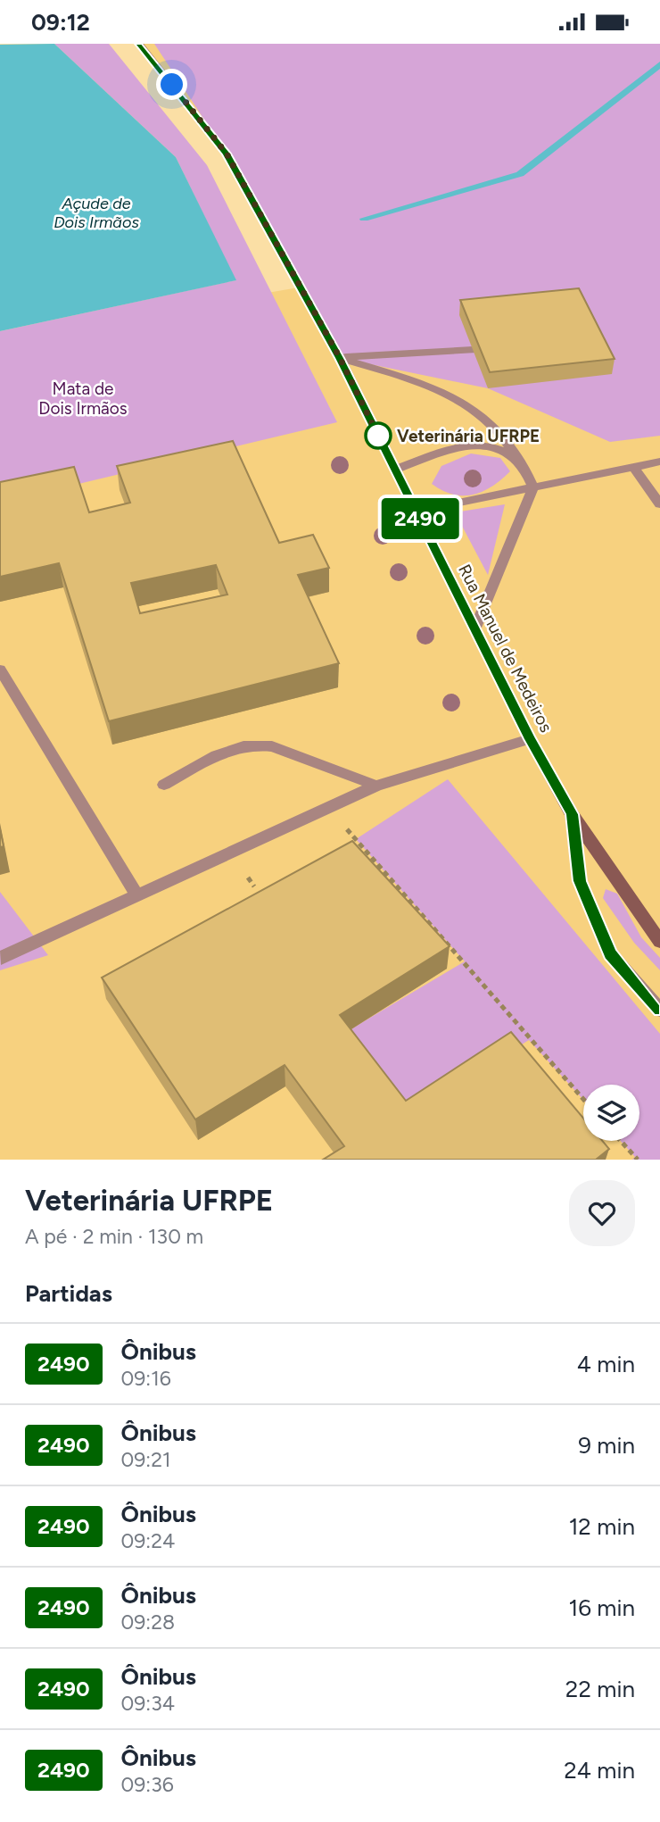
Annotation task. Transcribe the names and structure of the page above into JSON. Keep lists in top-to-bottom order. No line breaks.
{"streets":{"main road":["Rua Manuel de Medeiros"]},"water":["Açude de Dois Irmãos"],"parks":["Mata de Dois Irmãos"],"places":["Veterinária UFRPE"],"lines":["bus line 2490"],"page":{"status":"09:12","on_map":"2490","heading":[["Veterinária UFRPE","A pé · 2 min · 130 m"],"Partidas"],"list":[{"mark":"2490","name":"Ônibus","note":"09:16","value":"4 min"},{"mark":"2490","name":"Ônibus","note":"09:21","value":"9 min"},{"mark":"2490","name":"Ônibus","note":"09:24","value":"12 min"},{"mark":"2490","name":"Ônibus","note":"09:28","value":"16 min"},{"mark":"2490","name":"Ônibus","note":"09:34","value":"22 min"},{"mark":"2490","name":"Ônibus","note":"09:36","value":"24 min"}]}}
